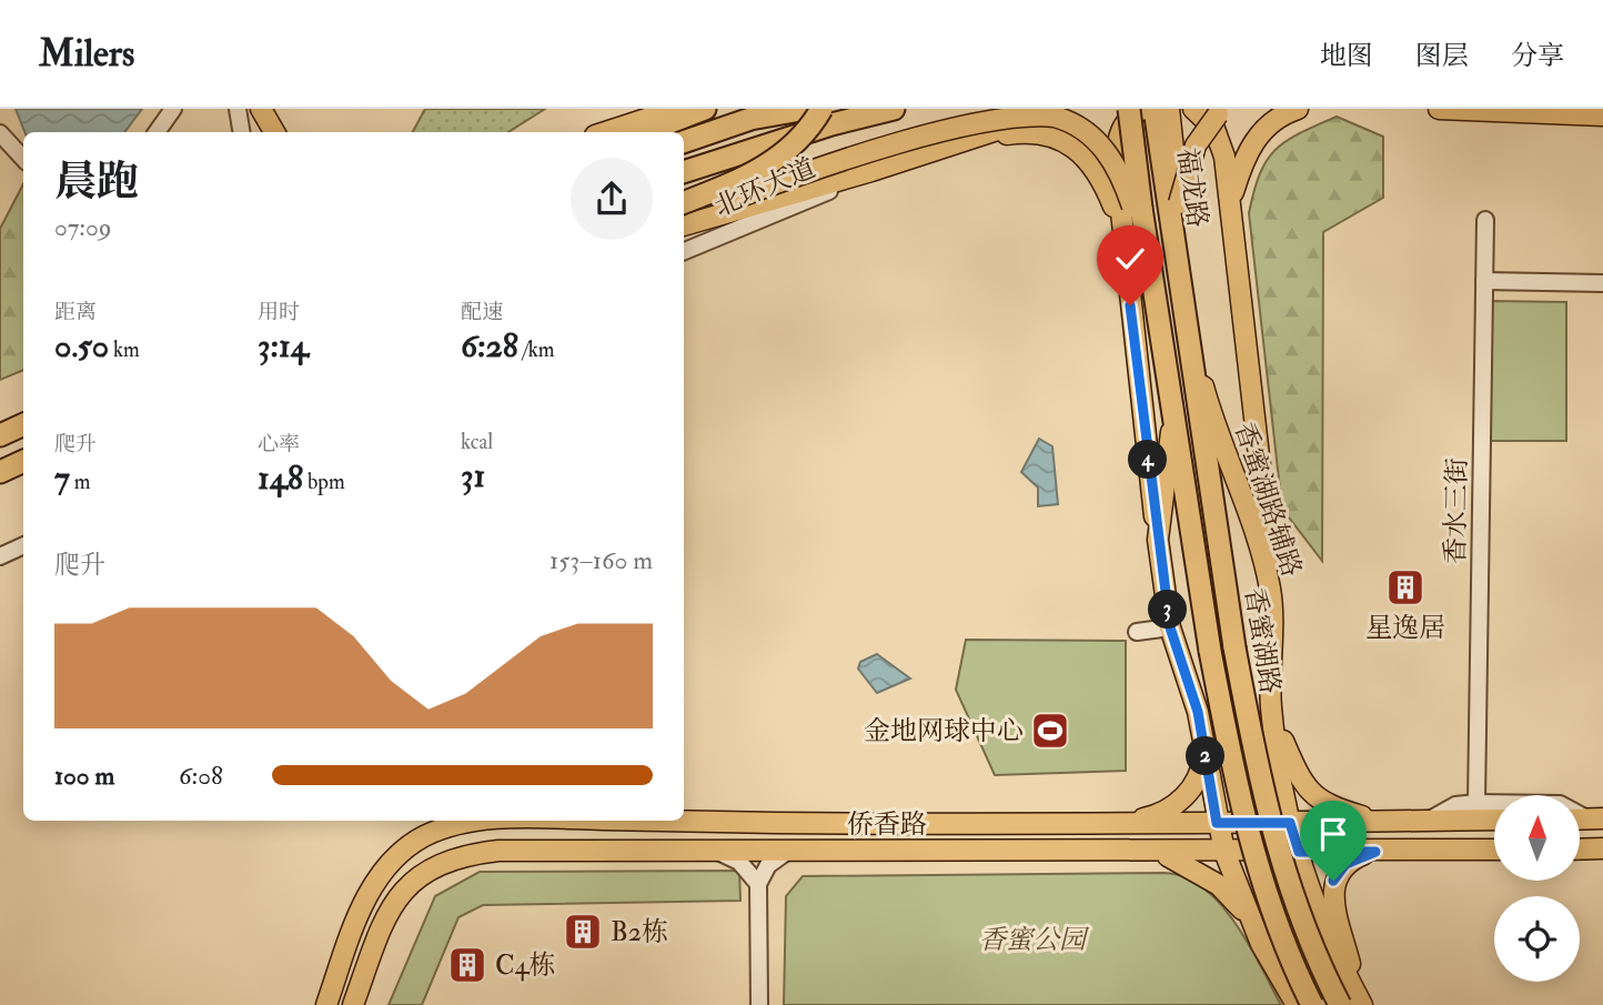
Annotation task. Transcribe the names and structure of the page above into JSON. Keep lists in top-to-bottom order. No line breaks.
{"streets":{"highway":["北环大道","福龙路","香蜜湖路"],"main road":["香蜜湖路辅路","侨香路"],"street":["香水三街"]},"crossings":[["福龙路","香蜜湖路"],["香蜜湖路辅路","香蜜湖路"],["香蜜湖路辅路","侨香路"],["香水三街","侨香路"]],"parks":["香蜜公园"],"places":{"building":["星逸居","B2栋","C4栋"],"sports":["金地网球中心"]},"north":"top","page":{"header":"Milers","nav":["地图","图层","分享"],"heading":["晨跑","07:09"],"stats":[["距离","0.50 km"],["用时","3:14"],["配速","6:28 /km"],["爬升","7 m"],["心率","148 bpm"],["kcal","31"]],"pins":["4","3","2"],"chart":["爬升","153–160 m"],"list":[{"name":"100 m","note":"6:08"}]}}
